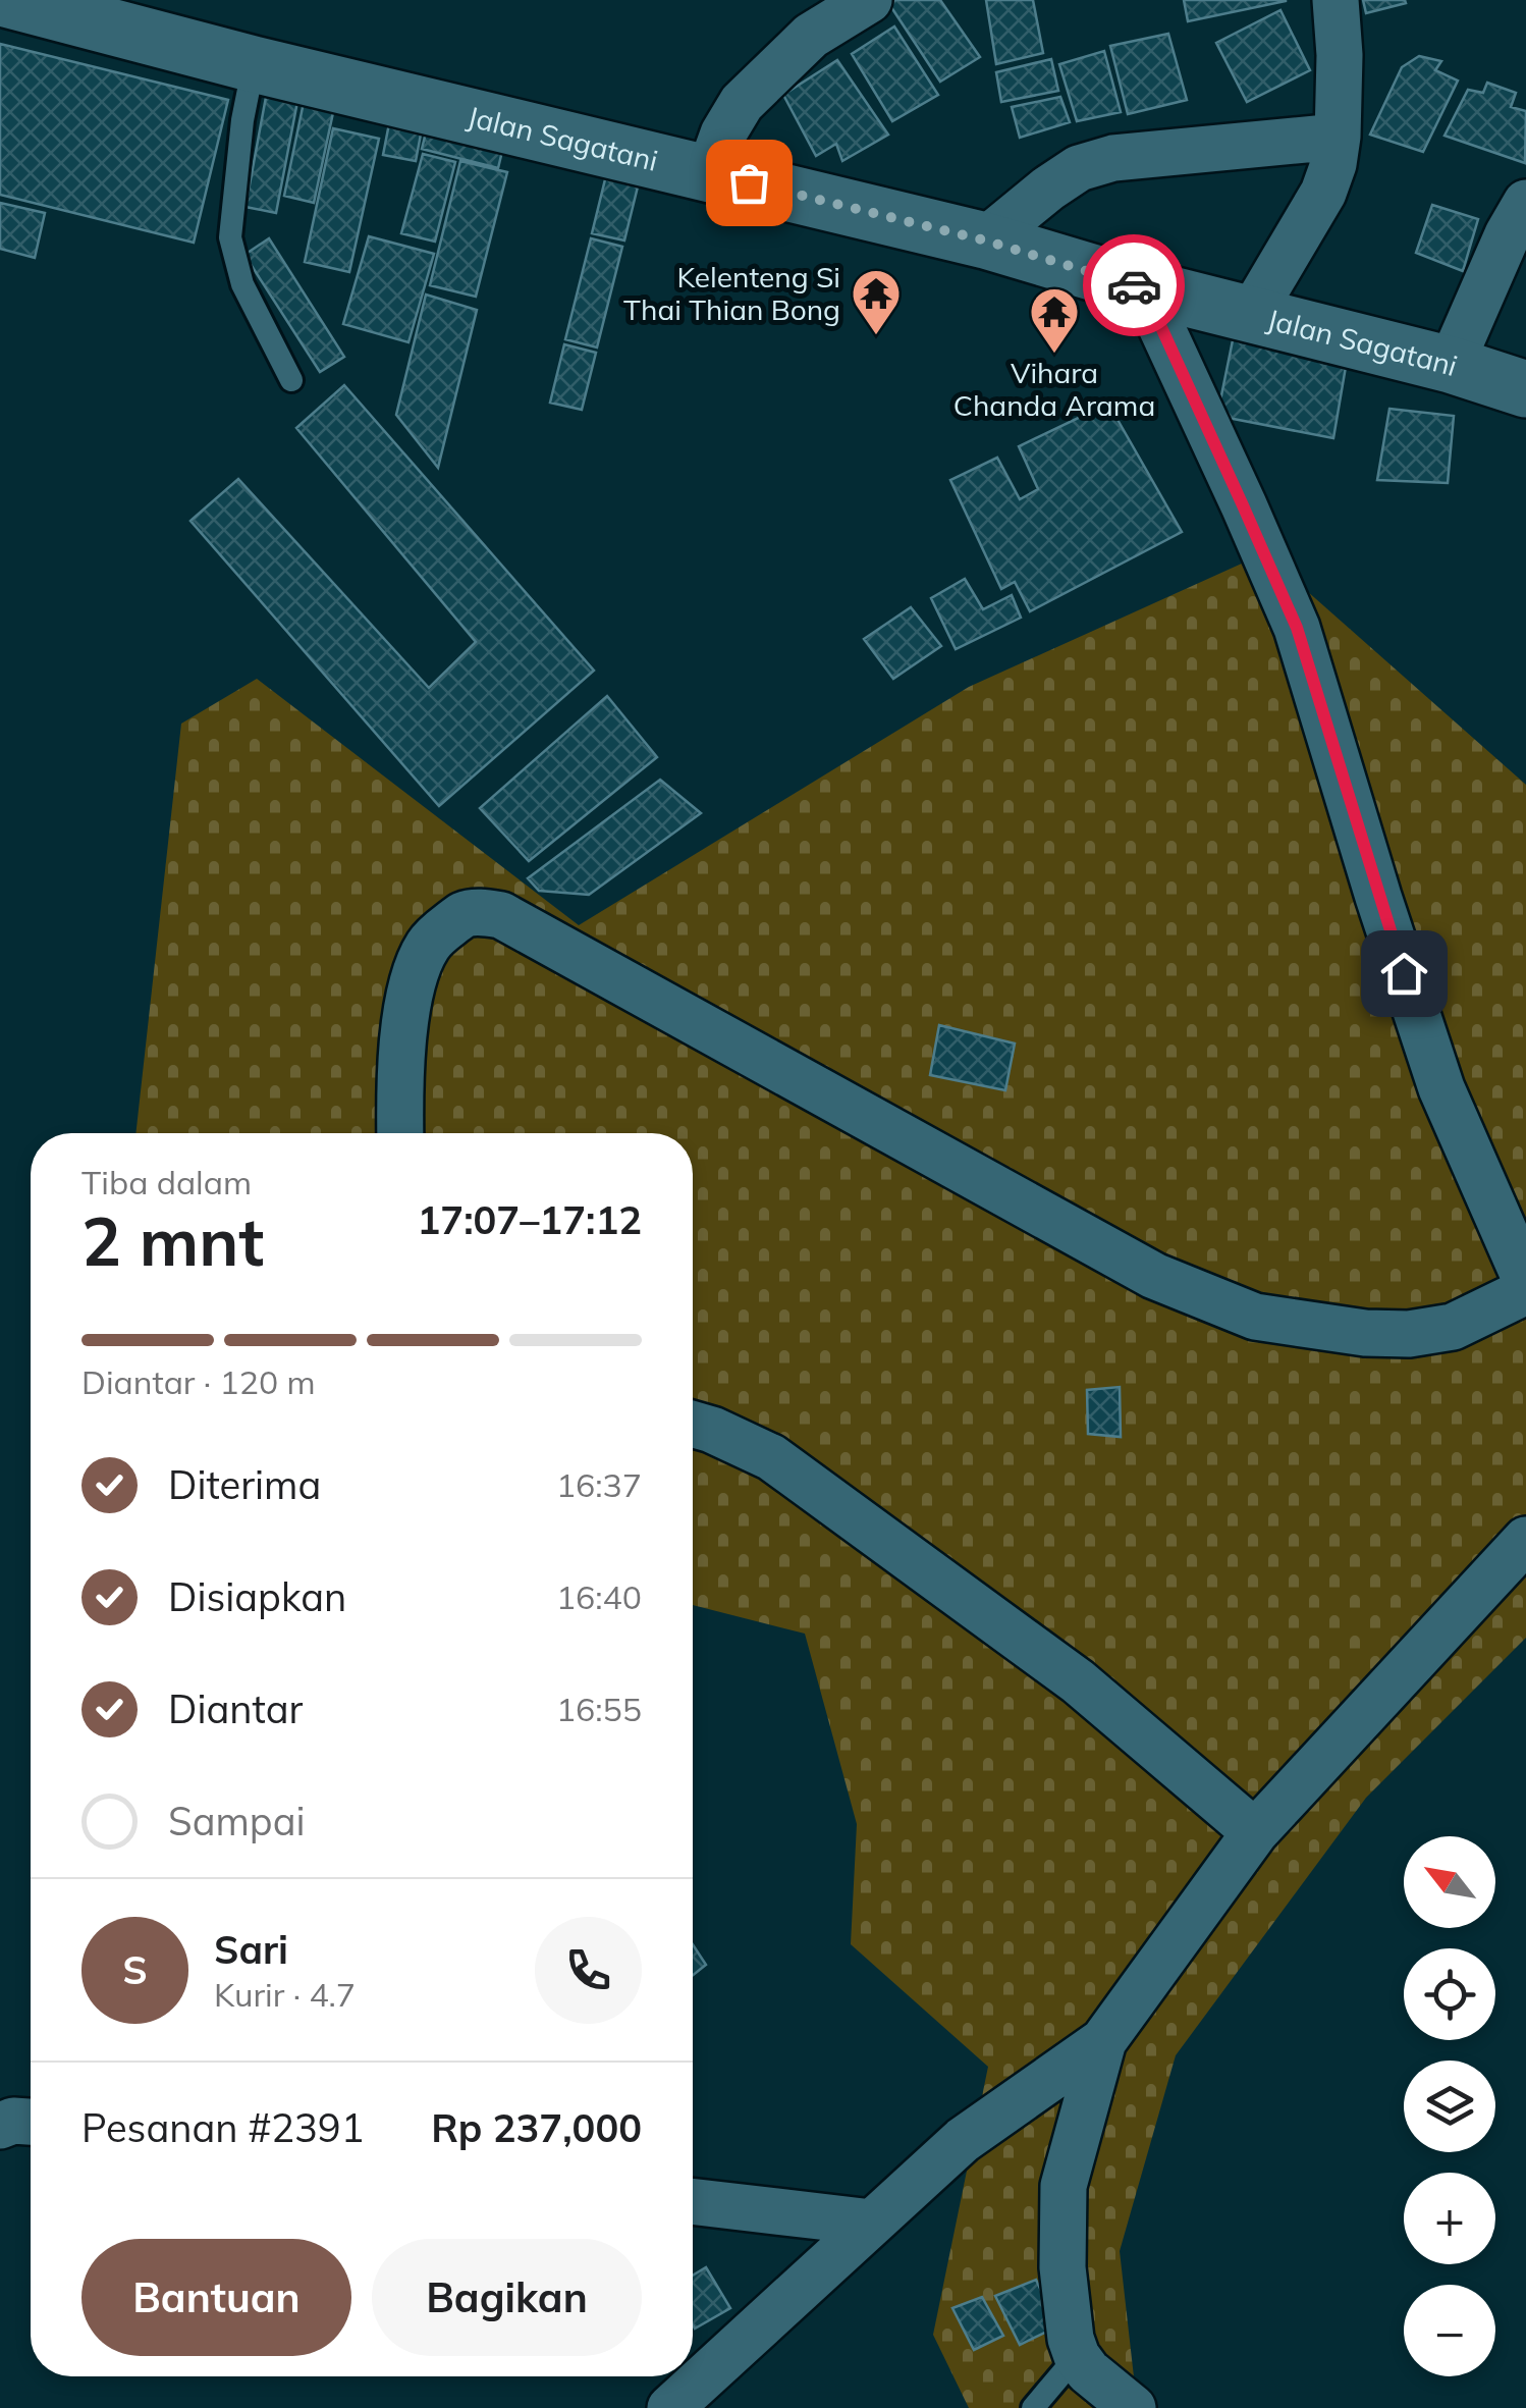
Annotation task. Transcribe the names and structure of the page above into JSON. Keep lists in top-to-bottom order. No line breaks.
{"streets":{"street":["Jalan Sagatani"]},"places":{"temple":["Kelenteng Si Thai Thian Bong","Vihara Chanda Arama"]},"north":"top left","page":{"heading":["2 mnt","Tiba dalam","17:07–17:12"],"panel":["Sari","Kurir · 4.7","Pesanan #2391","Rp 237,000"],"bar":"Diantar · 120 m","list":[["Diterima","16:37"],["Disiapkan","16:40"],["Diantar","16:55"],"Sampai"],"map_buttons":["+","−"],"round":"S","buttons":["Bantuan","Bagikan"]}}
